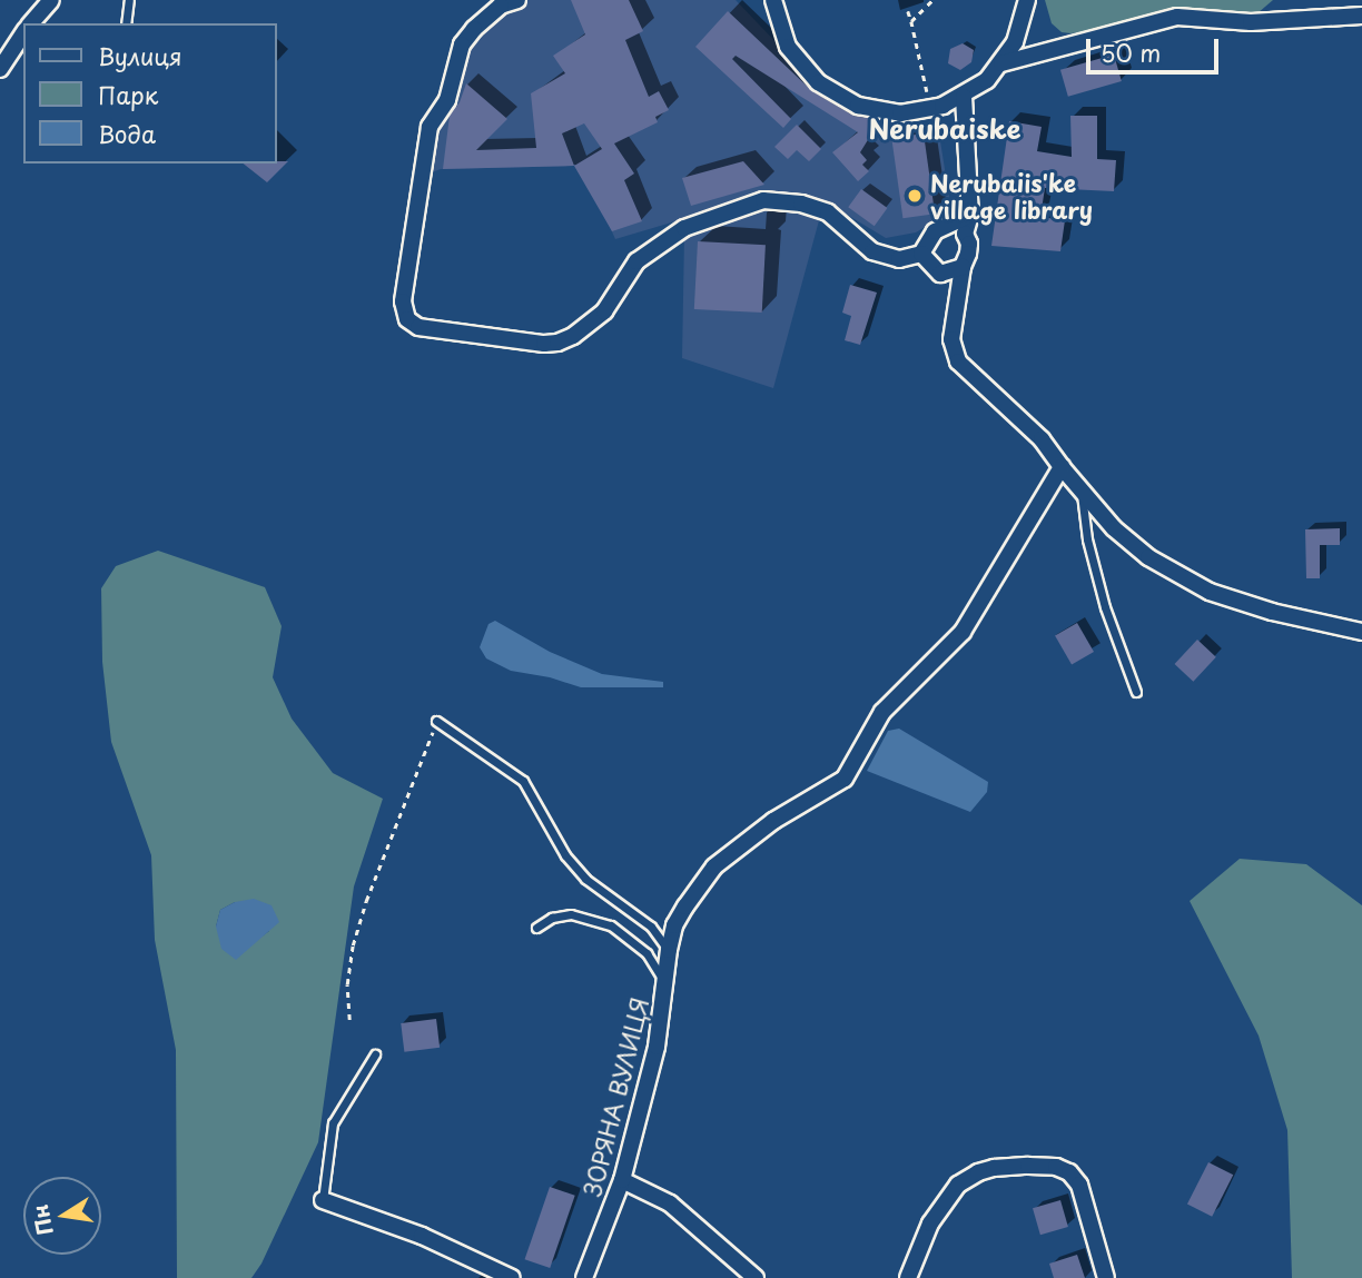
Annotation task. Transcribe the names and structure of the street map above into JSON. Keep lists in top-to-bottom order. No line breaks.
{"streets":{"street":["ЗОРЯНА ВУЛИЦЯ"]},"districts":["Nerubaiske"],"places":["Nerubaiis'ke village library"],"legend":["Вулиця","Парк","Вода"],"scale_bar":"50 m","north":"left"}
